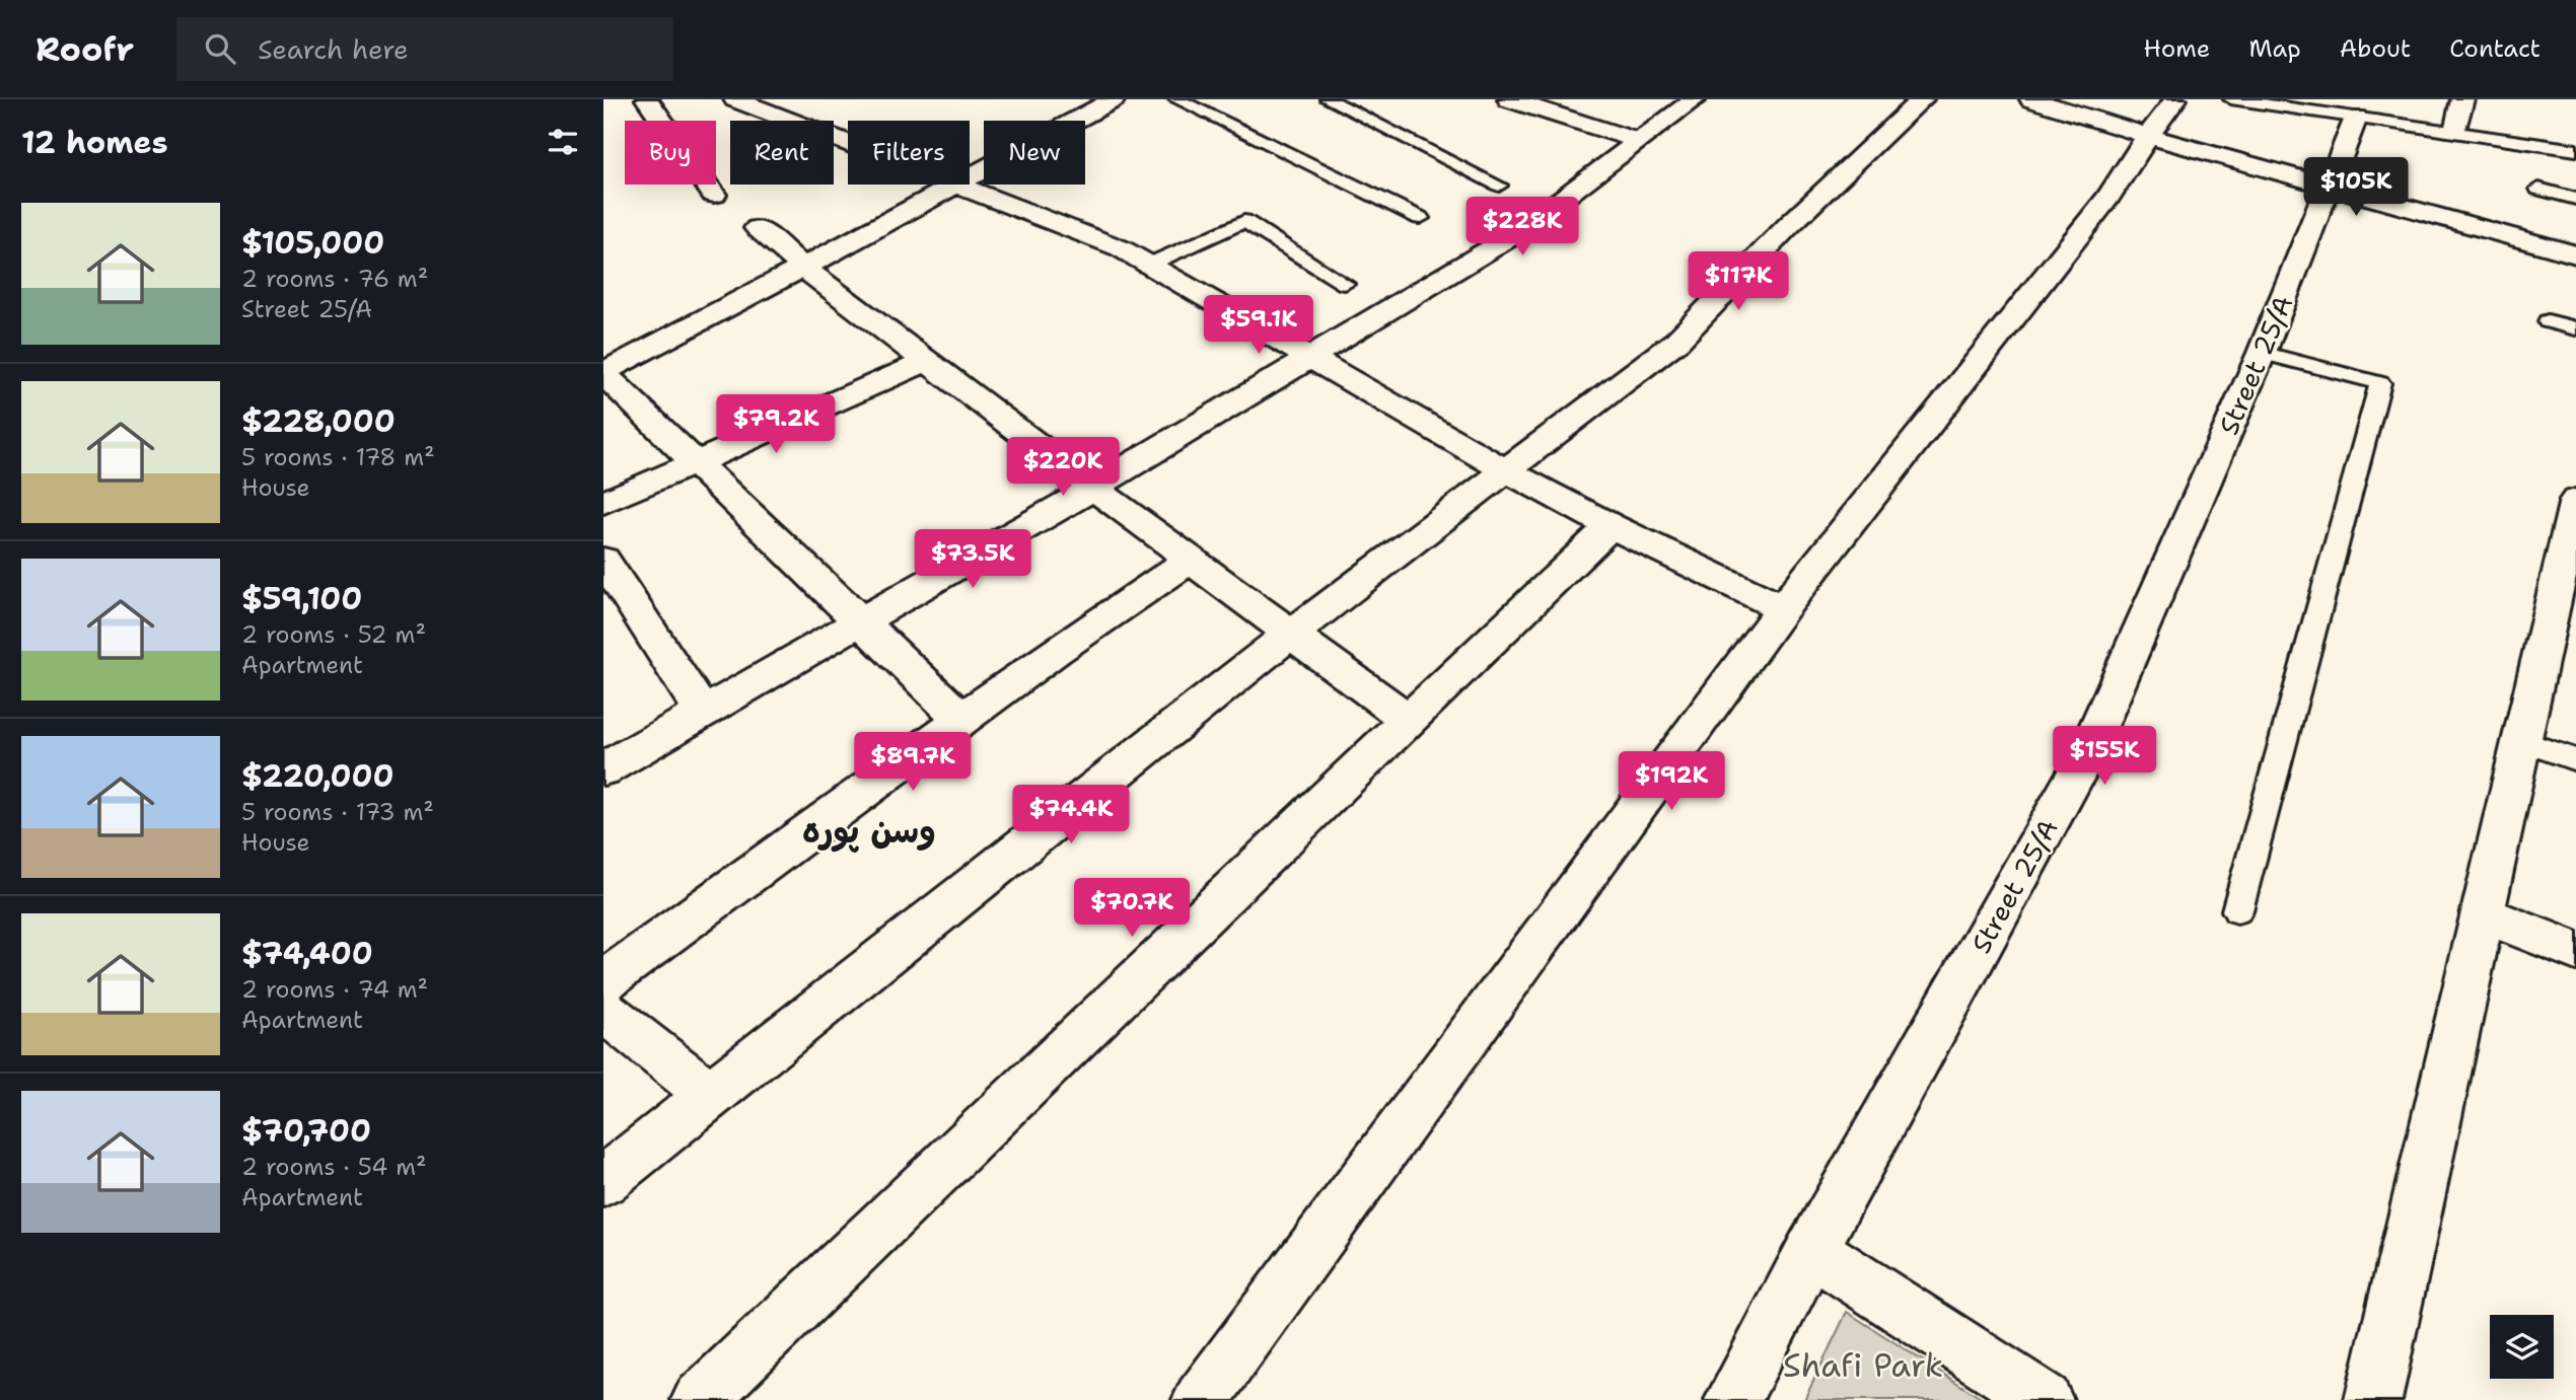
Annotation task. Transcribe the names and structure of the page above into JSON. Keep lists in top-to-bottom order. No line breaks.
{"streets":{"street":["Street 25/A"]},"districts":["وسن پورہ"],"parks":["Shafi Park"],"page":{"header":"Roofr","search":"Search here","nav":["Home","Map","About","Contact"],"heading":"12 homes","chip":["Buy","Rent","Filters","New"],"price":["$105K","$228K","$117K","$59.1K","$79.2K","$220K","$73.5K","$155K","$89.7K","$192K","$74.4K","$70.7K"],"list":[{"name":"$105,000","note":"2 rooms · 76 m² · Street 25/A"},{"name":"$228,000","note":"5 rooms · 178 m² · House"},{"name":"$59,100","note":"2 rooms · 52 m² · Apartment"},{"name":"$220,000","note":"5 rooms · 173 m² · House"},{"name":"$74,400","note":"2 rooms · 74 m² · Apartment"},{"name":"$70,700","note":"2 rooms · 54 m² · Apartment"}]}}
